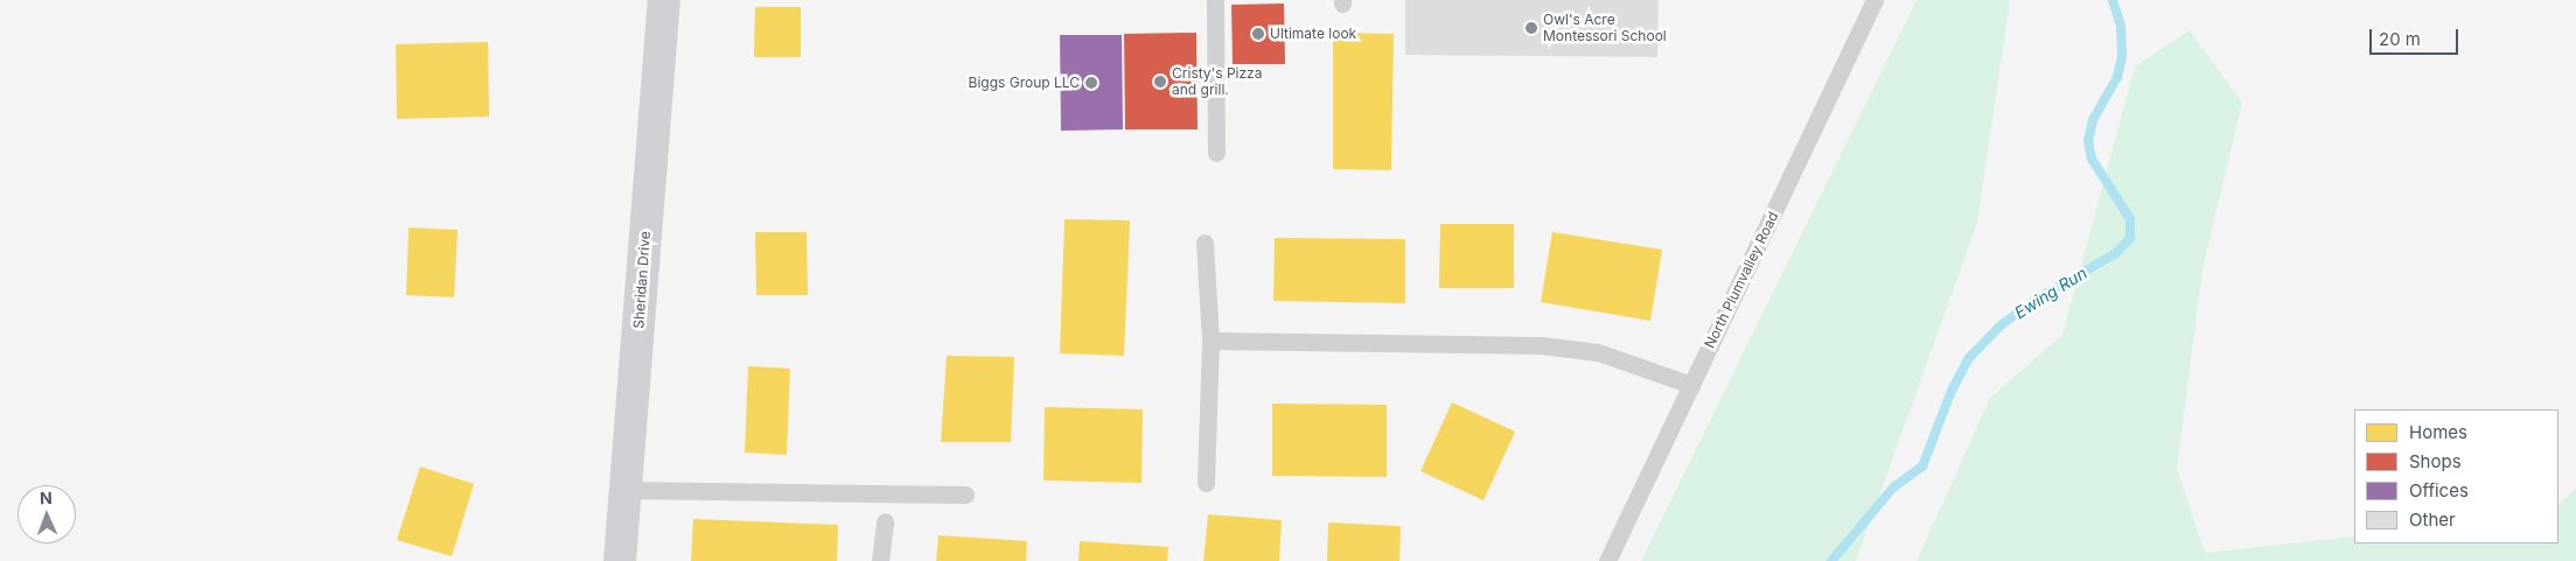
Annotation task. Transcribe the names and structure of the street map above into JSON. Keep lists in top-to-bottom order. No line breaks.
{"streets":{"street":["Sheridan Drive"],"lane":["North Plumvalley Road"]},"water":["Ewing Run"],"places":["Owl's Acre Montessori School","Ultimate look","Cristy's Pizza and grill.","Biggs Group LLC"],"legend":["Homes","Shops","Offices","Other"],"scale_bar":"20 m","north":"top"}
